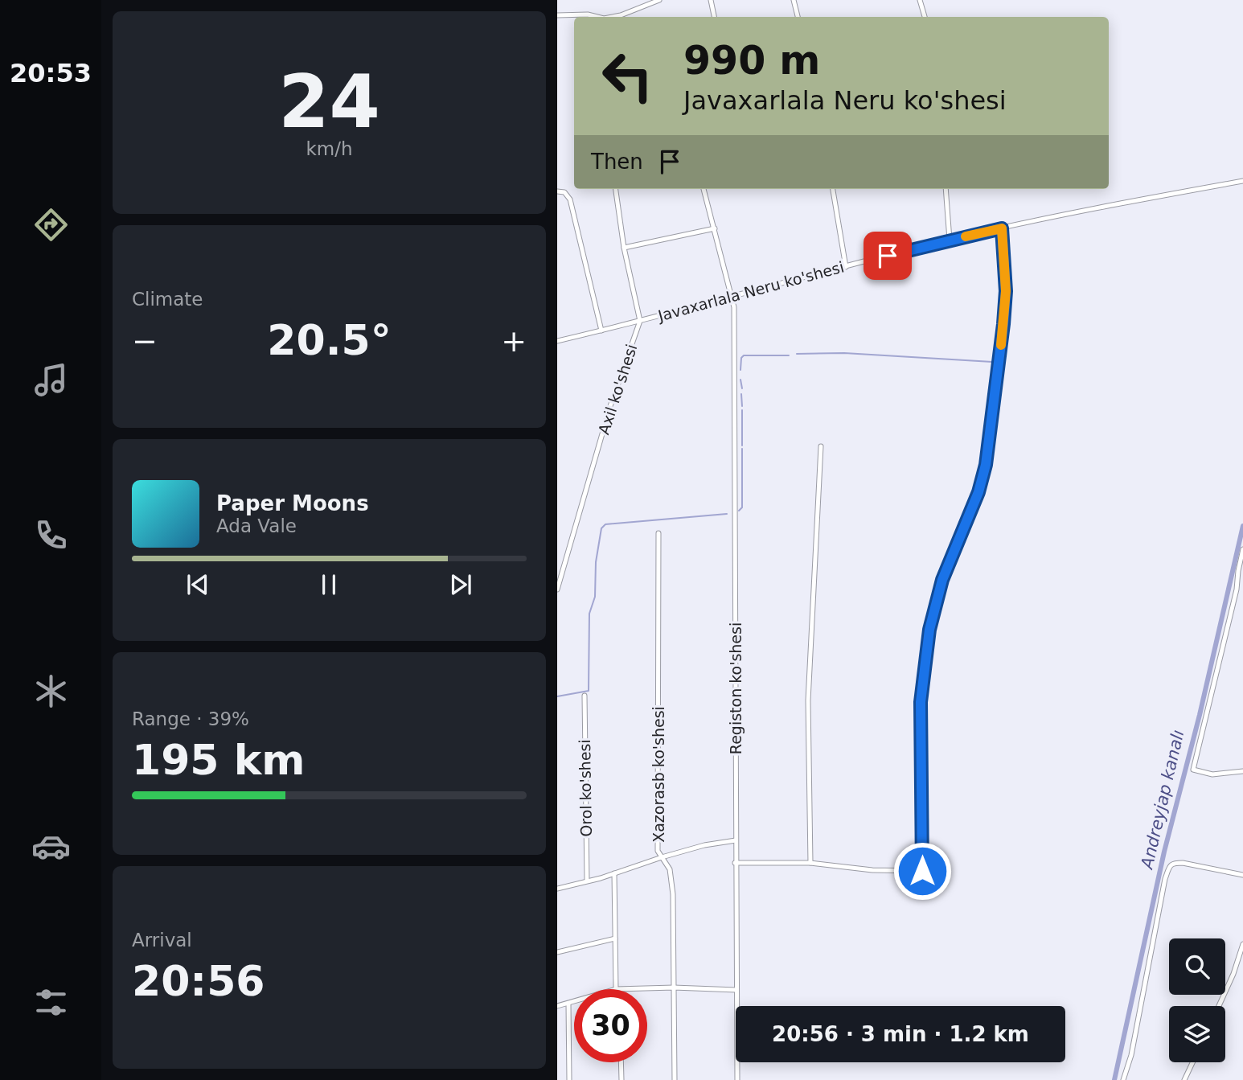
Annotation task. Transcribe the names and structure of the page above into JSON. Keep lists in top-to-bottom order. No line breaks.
{"streets":{"street":["Javaxarlala Neru ko'shesi","Axil ko'shesi","Registon ko'shesi","Xazorasb ko'shesi","Orol ko'shesi"]},"crossings":[["Javaxarlala Neru ko'shesi","Axil ko'shesi"],["Javaxarlala Neru ko'shesi","Registon ko'shesi"]],"water":["Andreyjap kanalı"],"page":{"tabs":"20:53","tile":[["24","km/h"],"Climate",["Range · 39%","195 km"],["Arrival","20:56"]],"turn":["990 m","Javaxarlala Neru ko'shesi"],"then":"Then","heat":["−","20.5°","+"],"song":["Paper Moons","Ada Vale"],"limit":"30","trip":"20:56 · 3 min · 1.2 km"}}
